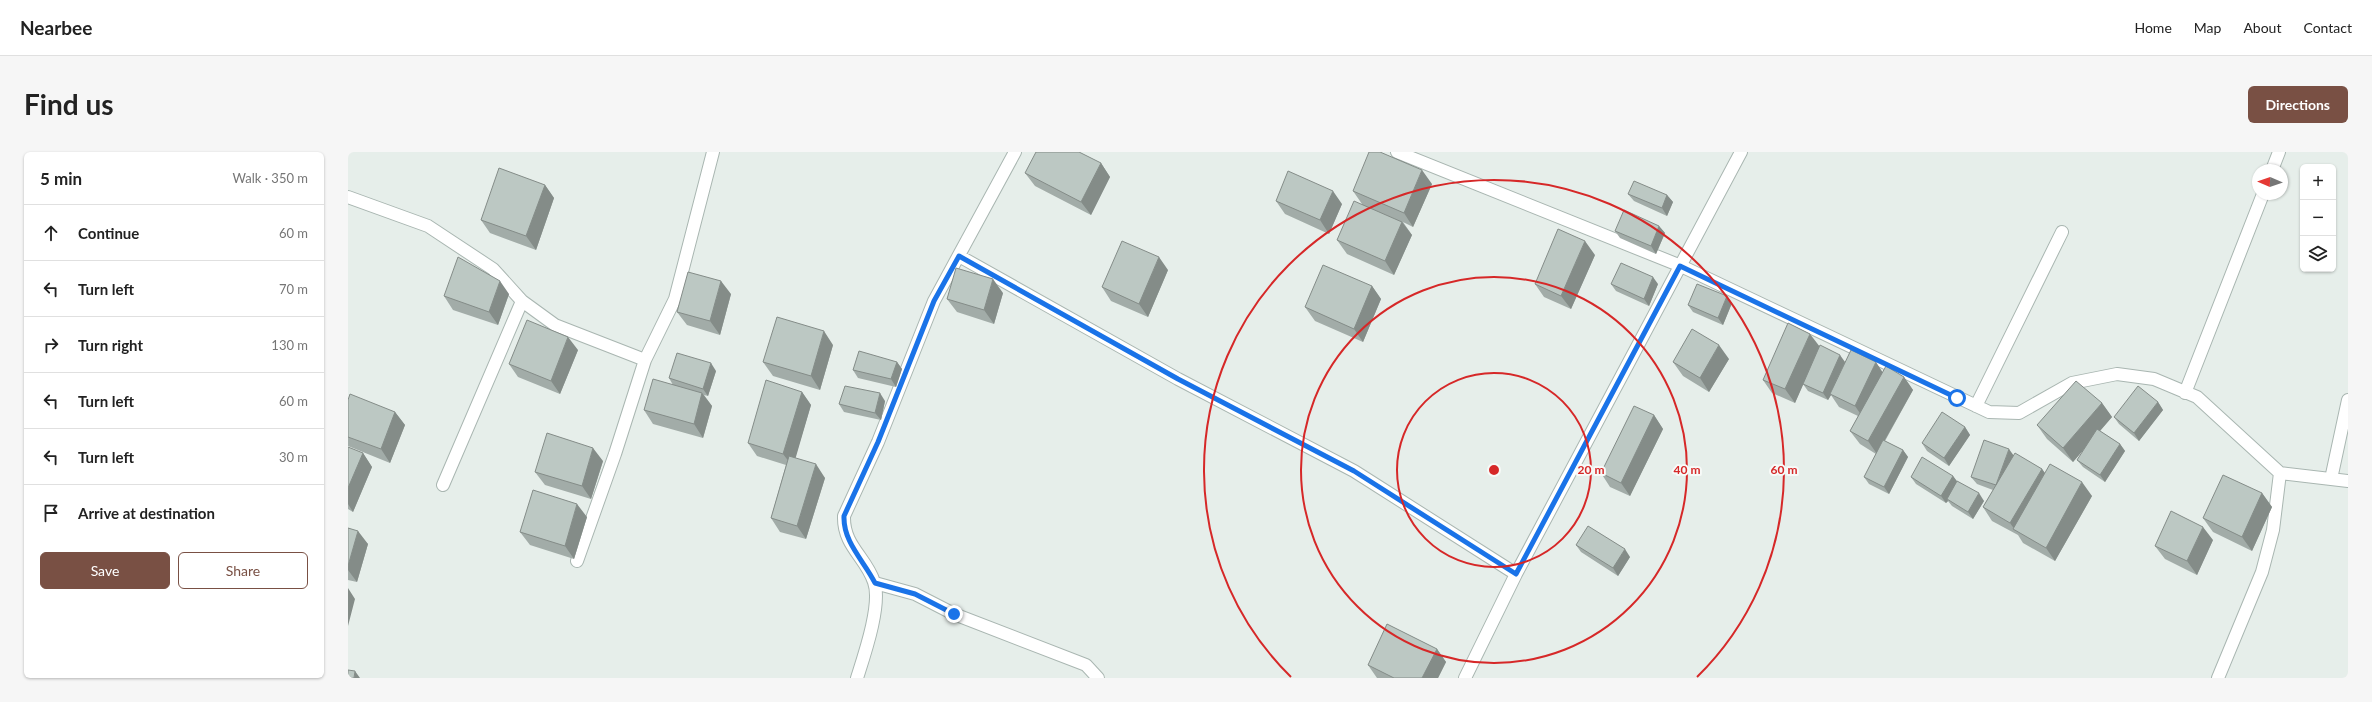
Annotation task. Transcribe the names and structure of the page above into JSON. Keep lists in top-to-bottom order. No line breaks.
{"north":"left","page":{"header":"Nearbee","nav":["Home","Map","About","Contact"],"buttons":["Directions",["Save","Share"]],"title":"Find us","heading":["5 min","Walk · 350 m"],"map_buttons":["+","−"],"list":[["Continue","60 m"],["Turn left","70 m"],["Turn right","130 m"],["Turn left","60 m"],["Turn left","30 m"],"Arrive at destination"]},"rings":["20 m","40 m","60 m"]}
